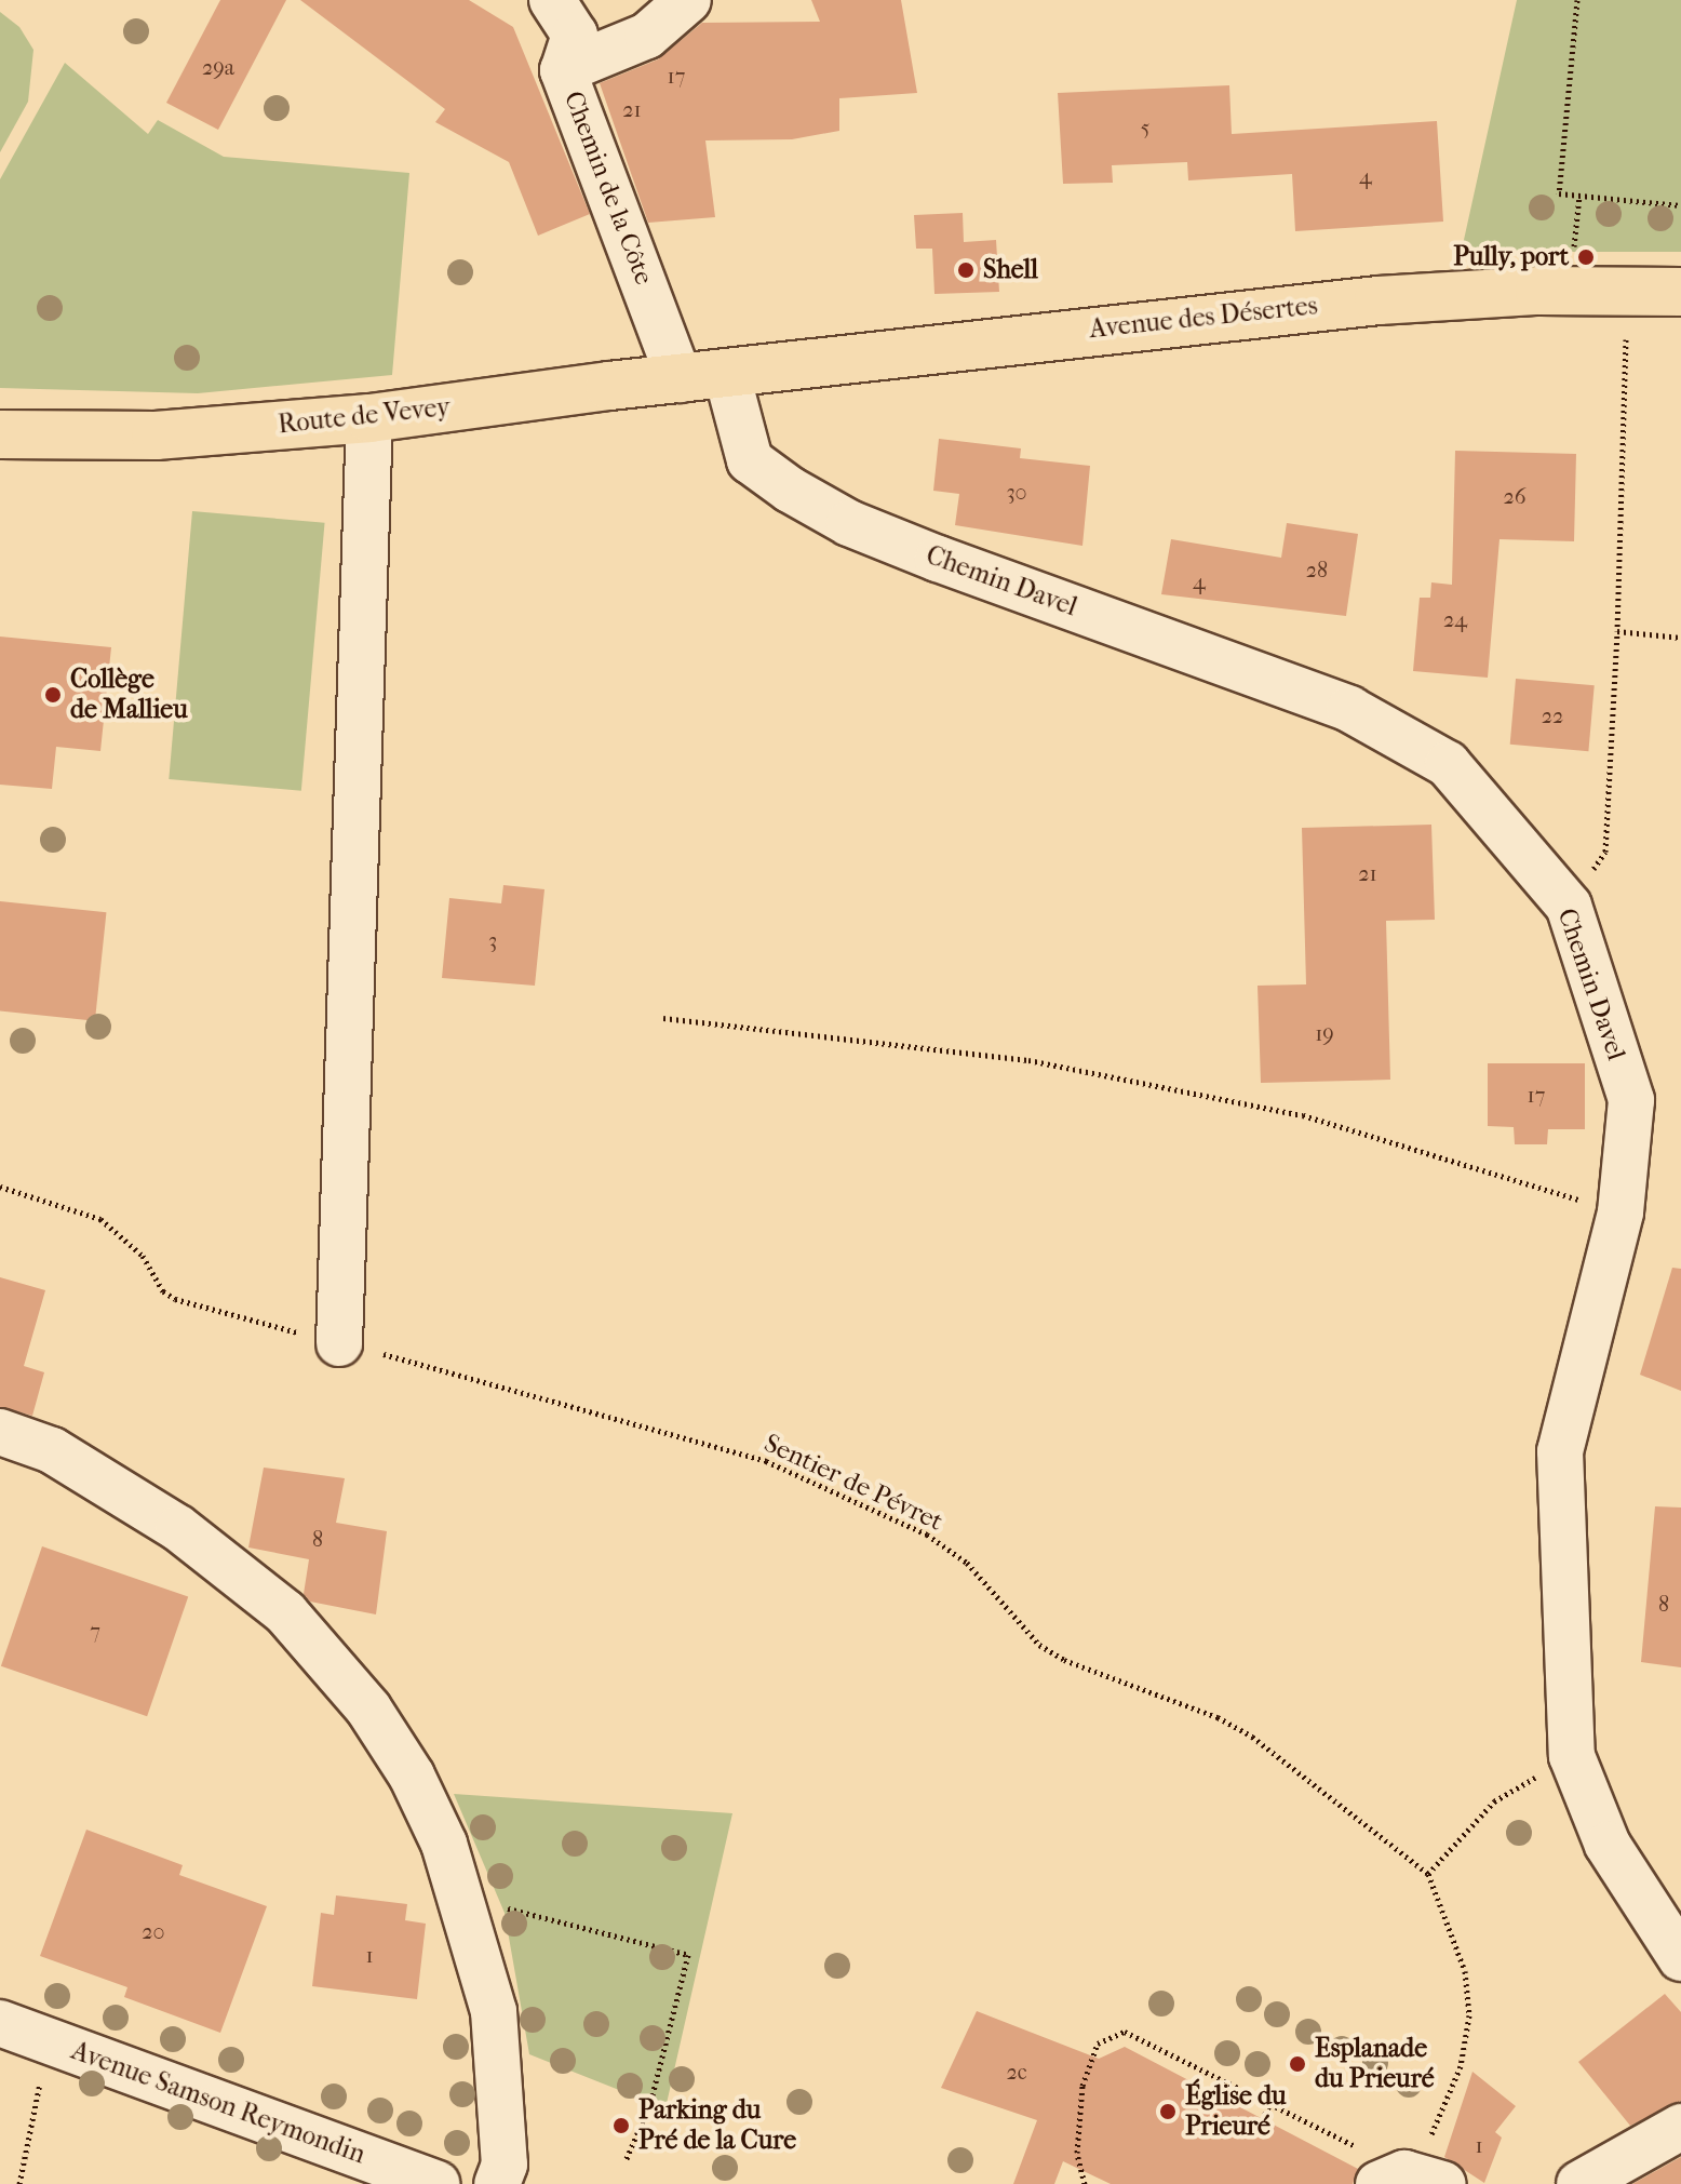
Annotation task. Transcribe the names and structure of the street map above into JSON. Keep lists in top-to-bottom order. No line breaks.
{"streets":{"main road":["Avenue des Désertes","Route de Vevey"],"street":["Chemin de la Côte","Chemin Davel","Avenue Samson Reymondin"],"path":["Sentier de Pévret"]},"crossings":[["Chemin de la Côte","Route de Vevey"],["Avenue des Désertes","Route de Vevey"],["Avenue des Désertes","Chemin Davel"],["Route de Vevey","Chemin Davel"]],"places":["Pully, port","Shell","Collège de Mallieu","Esplanade du Prieuré","Église du Prieuré","Parking du Pré de la Cure"],"house_numbers":["29a","17","21","5","4","30","26","28","4","24","22","21","3","19","17","8","8","7","20","1","2c","1"]}
